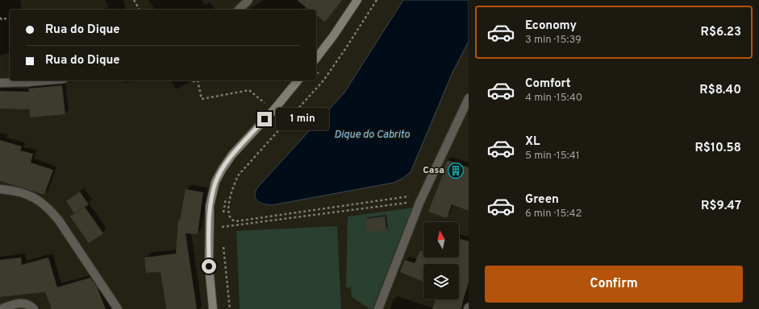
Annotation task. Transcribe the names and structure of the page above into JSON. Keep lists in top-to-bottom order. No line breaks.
{"water":["Dique do Cabrito"],"places":{"building":["Casa"]},"north":"top","page":{"list":[{"name":"Economy","note":"3 min · 15:39","value":"R$6.23"},{"name":"Comfort","note":"4 min · 15:40","value":"R$8.40"},{"name":"XL","note":"5 min · 15:41","value":"R$10.58"},{"name":"Green","note":"6 min · 15:42","value":"R$9.47"}],"banner":["Rua do Dique","Rua do Dique"],"bubble":"1 min","buttons":"Confirm"}}
